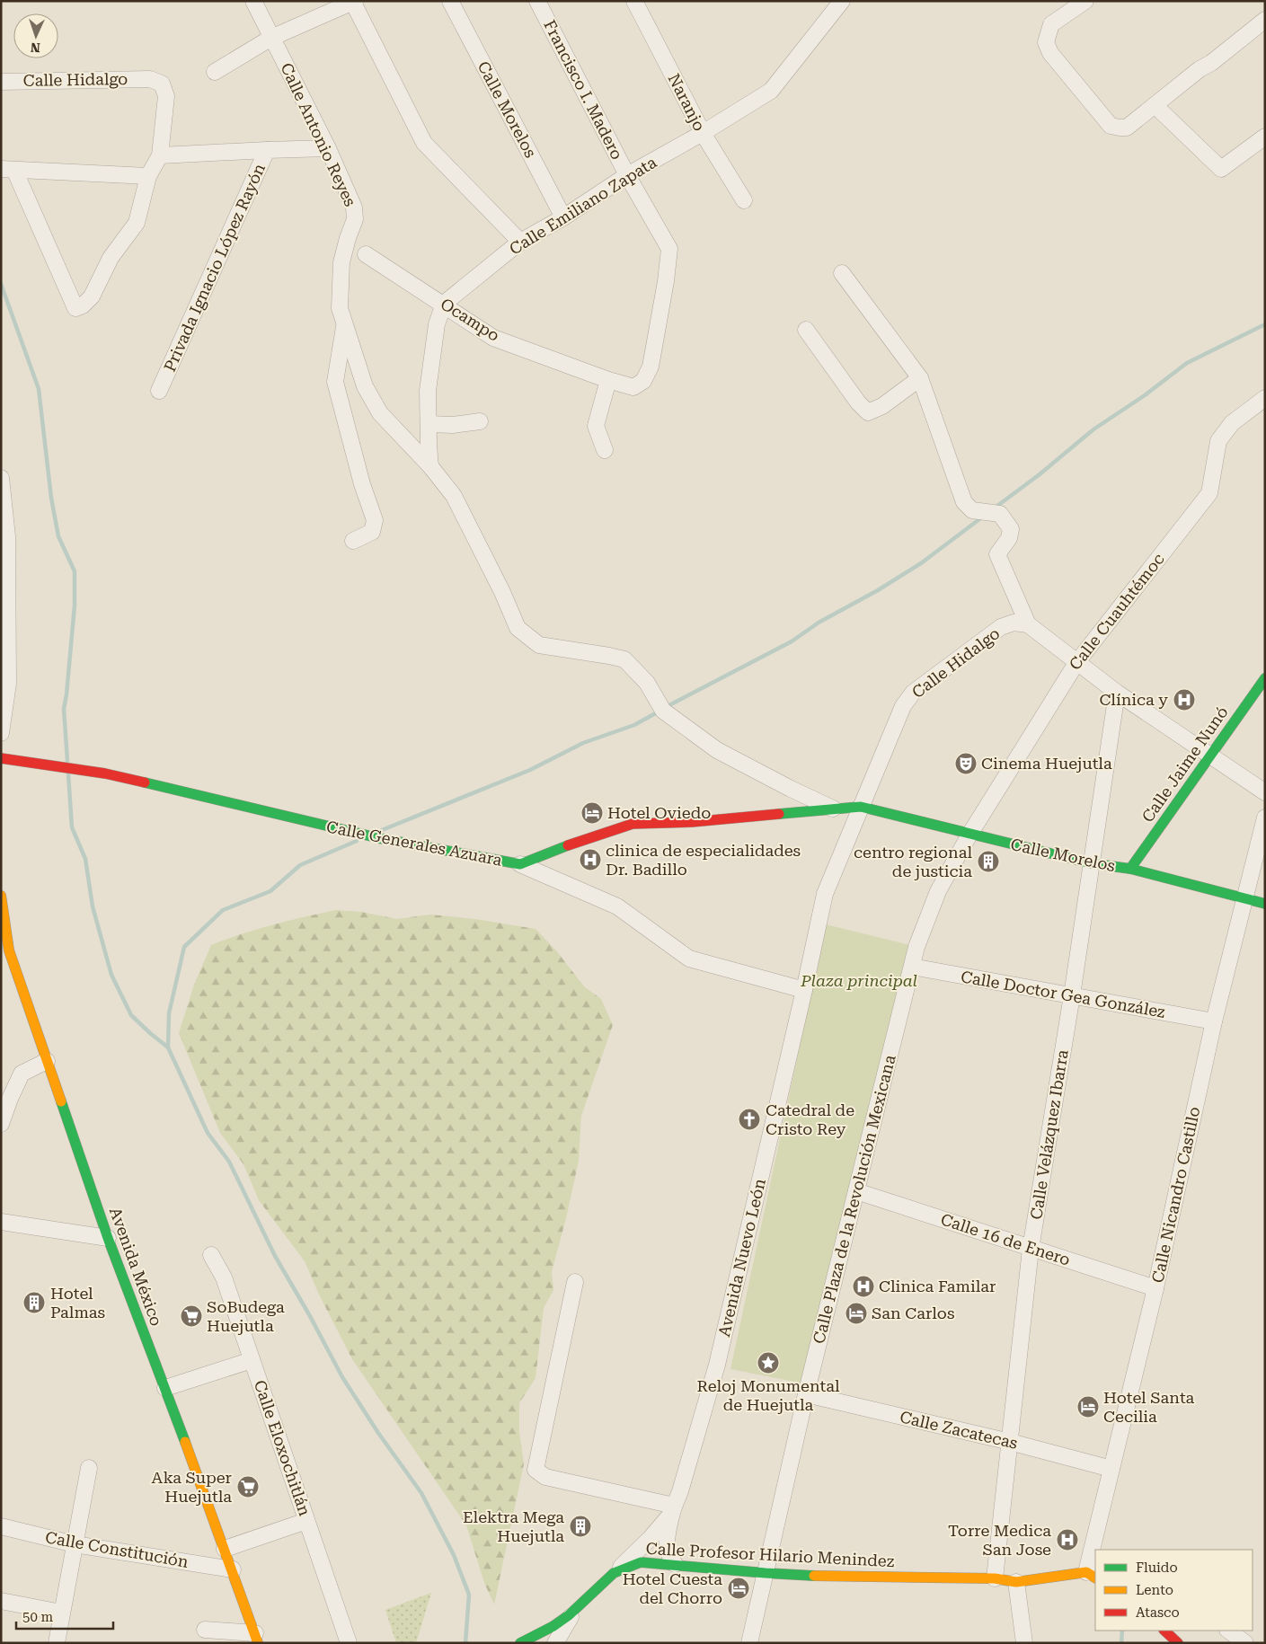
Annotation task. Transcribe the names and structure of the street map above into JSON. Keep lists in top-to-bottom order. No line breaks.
{"streets":{"main road":["Calle Morelos","Calle Jaime Nunó","Calle Generales Azuara","Avenida Nuevo León","Avenida México","Calle Profesor Hilario Menindez"],"street":["Calle Hidalgo","Francisco I. Madero","Naranjo","Calle Antonio Reyes","Calle Emiliano Zapata","Privada Ignacio López Rayón","Ocampo","Calle Cuauhtémoc","Calle Doctor Gea González","Calle Velázquez Ibarra","Calle Nicandro Castillo","Calle Plaza de la Revolución Mexicana","Calle 16 de Enero","Calle Zacatecas","Calle Eloxochitlán","Calle Constitución"]},"crossings":[["Calle Hidalgo","Calle Morelos"],["Calle Hidalgo","Avenida Nuevo León"],["Francisco I. Madero","Calle Emiliano Zapata"],["Francisco I. Madero","Ocampo"],["Naranjo","Calle Emiliano Zapata"],["Calle Morelos","Calle Antonio Reyes"],["Calle Morelos","Calle Emiliano Zapata"],["Calle Morelos","Calle Cuauhtémoc"],["Calle Morelos","Calle Jaime Nunó"],["Calle Morelos","Calle Generales Azuara"],["Calle Morelos","Calle Velázquez Ibarra"],["Calle Morelos","Calle Nicandro Castillo"],["Calle Morelos","Calle Plaza de la Revolución Mexicana"],["Calle Morelos","Avenida Nuevo León"],["Calle Antonio Reyes","Privada Ignacio López Rayón"],["Calle Emiliano Zapata","Ocampo"],["Calle Cuauhtémoc","Calle Plaza de la Revolución Mexicana"],["Calle Generales Azuara","Avenida Nuevo León"],["Calle Doctor Gea González","Calle Velázquez Ibarra"],["Calle Doctor Gea González","Calle Nicandro Castillo"],["Calle Doctor Gea González","Calle Plaza de la Revolución Mexicana"],["Calle Velázquez Ibarra","Calle 16 de Enero"],["Calle Velázquez Ibarra","Calle Zacatecas"],["Calle Velázquez Ibarra","Calle Profesor Hilario Menindez"],["Calle Nicandro Castillo","Calle 16 de Enero"],["Calle Nicandro Castillo","Calle Zacatecas"],["Calle Nicandro Castillo","Calle Profesor Hilario Menindez"],["Calle Plaza de la Revolución Mexicana","Calle 16 de Enero"],["Calle Plaza de la Revolución Mexicana","Calle Zacatecas"],["Calle Plaza de la Revolución Mexicana","Calle Profesor Hilario Menindez"],["Avenida Nuevo León","Calle Profesor Hilario Menindez"],["Avenida México","Calle Constitución"]],"parks":["Plaza principal"],"places":{"hospital":["Clínica y","clinica de especialidades Dr. Badillo","Clinica Familar","Torre Medica San Jose"],"theatre":["Cinema Huejutla"],"hotel":["Hotel Oviedo","San Carlos","Hotel Santa Cecilia","Hotel Cuesta del Chorro"],"building":["centro regional de justicia","Hotel Palmas","Elektra Mega Huejutla"],"church":["Catedral de Cristo Rey"],"supermarket":["SoBudega Huejutla","Aka Super Huejutla"],"place":["Reloj Monumental de Huejutla"]},"legend":["Fluido","Lento","Atasco"],"scale_bar":"50 m","north":"bottom"}
